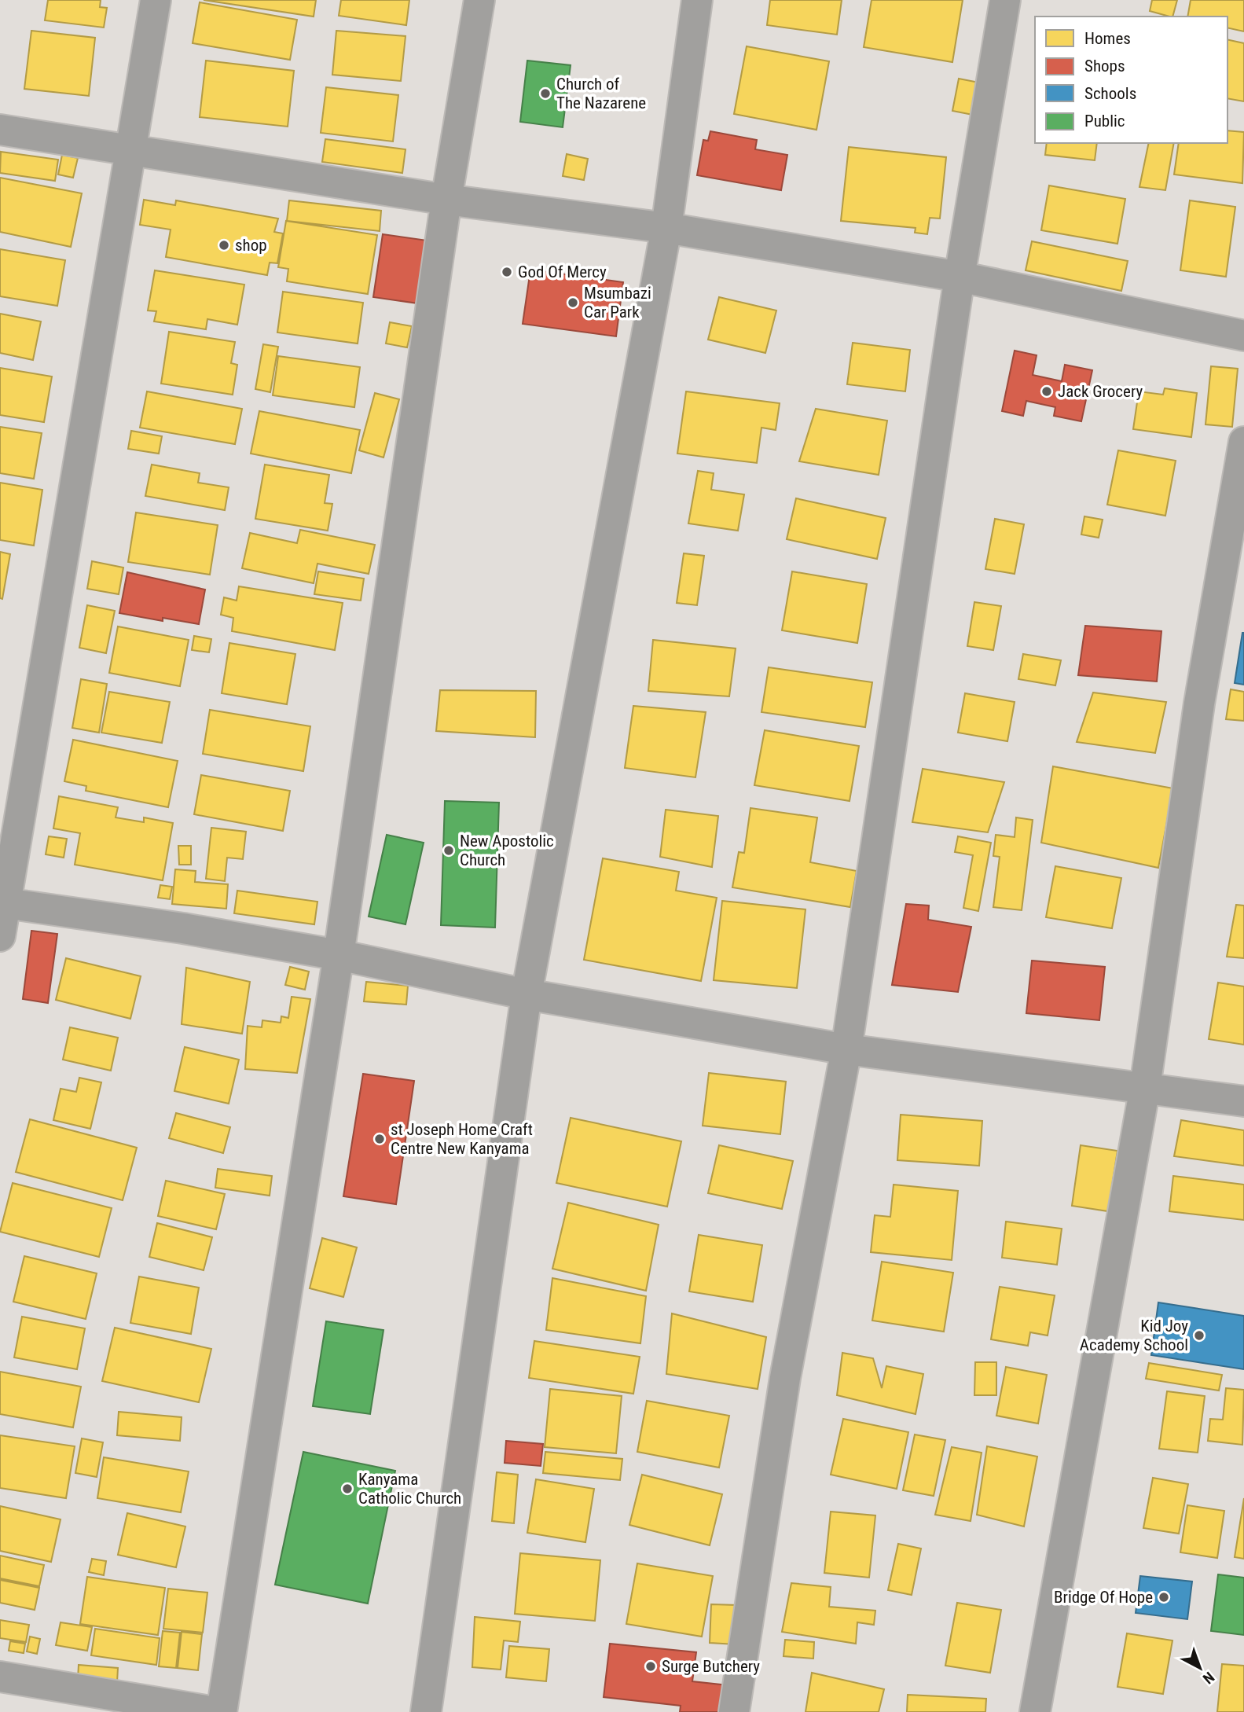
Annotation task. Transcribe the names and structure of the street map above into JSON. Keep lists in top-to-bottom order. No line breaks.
{"places":["Church of The Nazarene","shop","God Of Mercy","Msumbazi Car Park","Jack Grocery","New Apostolic Church","st Joseph Home Craft Centre New Kanyama","Kid Joy Academy School","Kanyama Catholic Church","Bridge Of Hope","Surge Butchery"],"legend":["Homes","Shops","Schools","Public"],"north":"bottom right"}
